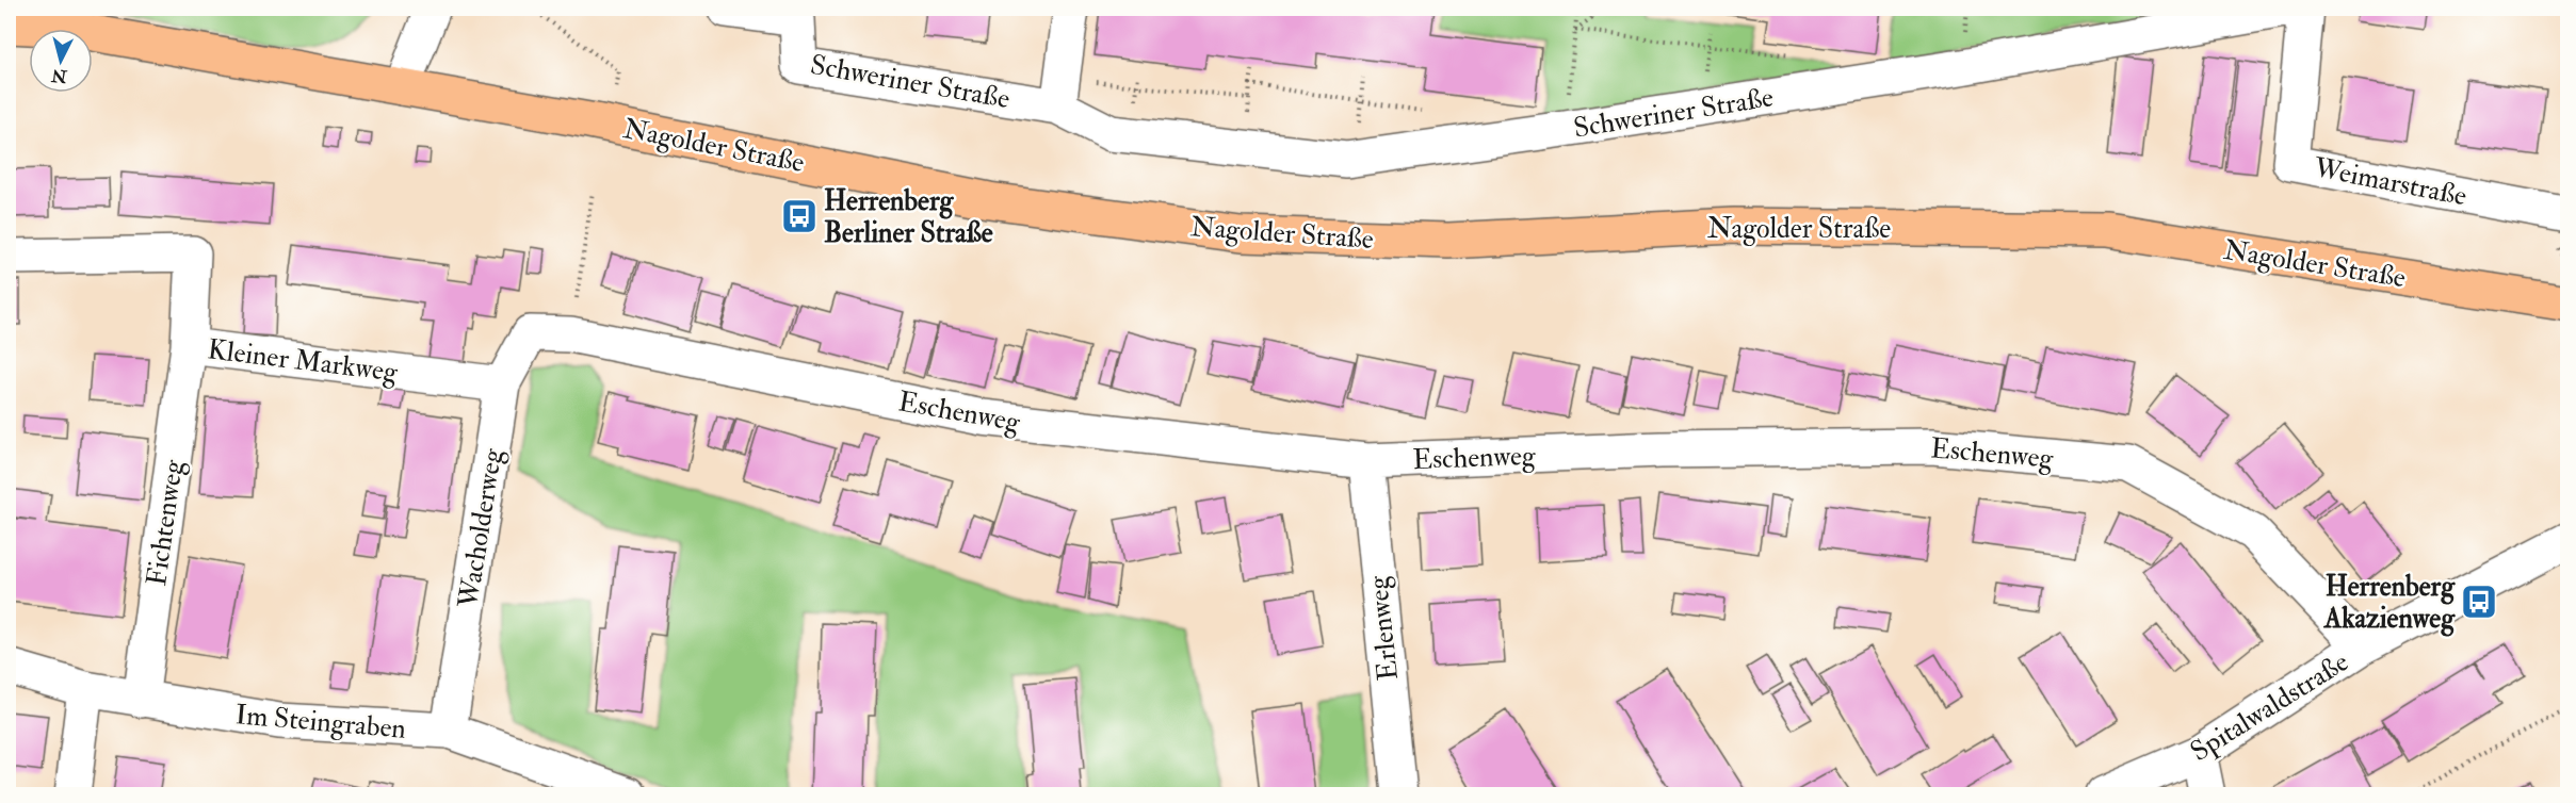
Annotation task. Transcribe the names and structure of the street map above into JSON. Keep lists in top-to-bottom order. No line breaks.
{"streets":{"main road":["Nagolder Straße"],"street":["Schweriner Straße","Weimarstraße","Kleiner Markweg","Eschenweg","Fichtenweg","Wacholderweg","Erlenweg","Spitalwaldstraße","Im Steingraben"]},"crossings":[["Kleiner Markweg","Fichtenweg"],["Kleiner Markweg","Wacholderweg"],["Eschenweg","Wacholderweg"],["Eschenweg","Erlenweg"],["Eschenweg","Spitalwaldstraße"],["Fichtenweg","Im Steingraben"],["Wacholderweg","Im Steingraben"]],"places":{"bus stop":["Herrenberg Berliner Straße","Herrenberg Akazienweg"]},"north":"bottom"}
